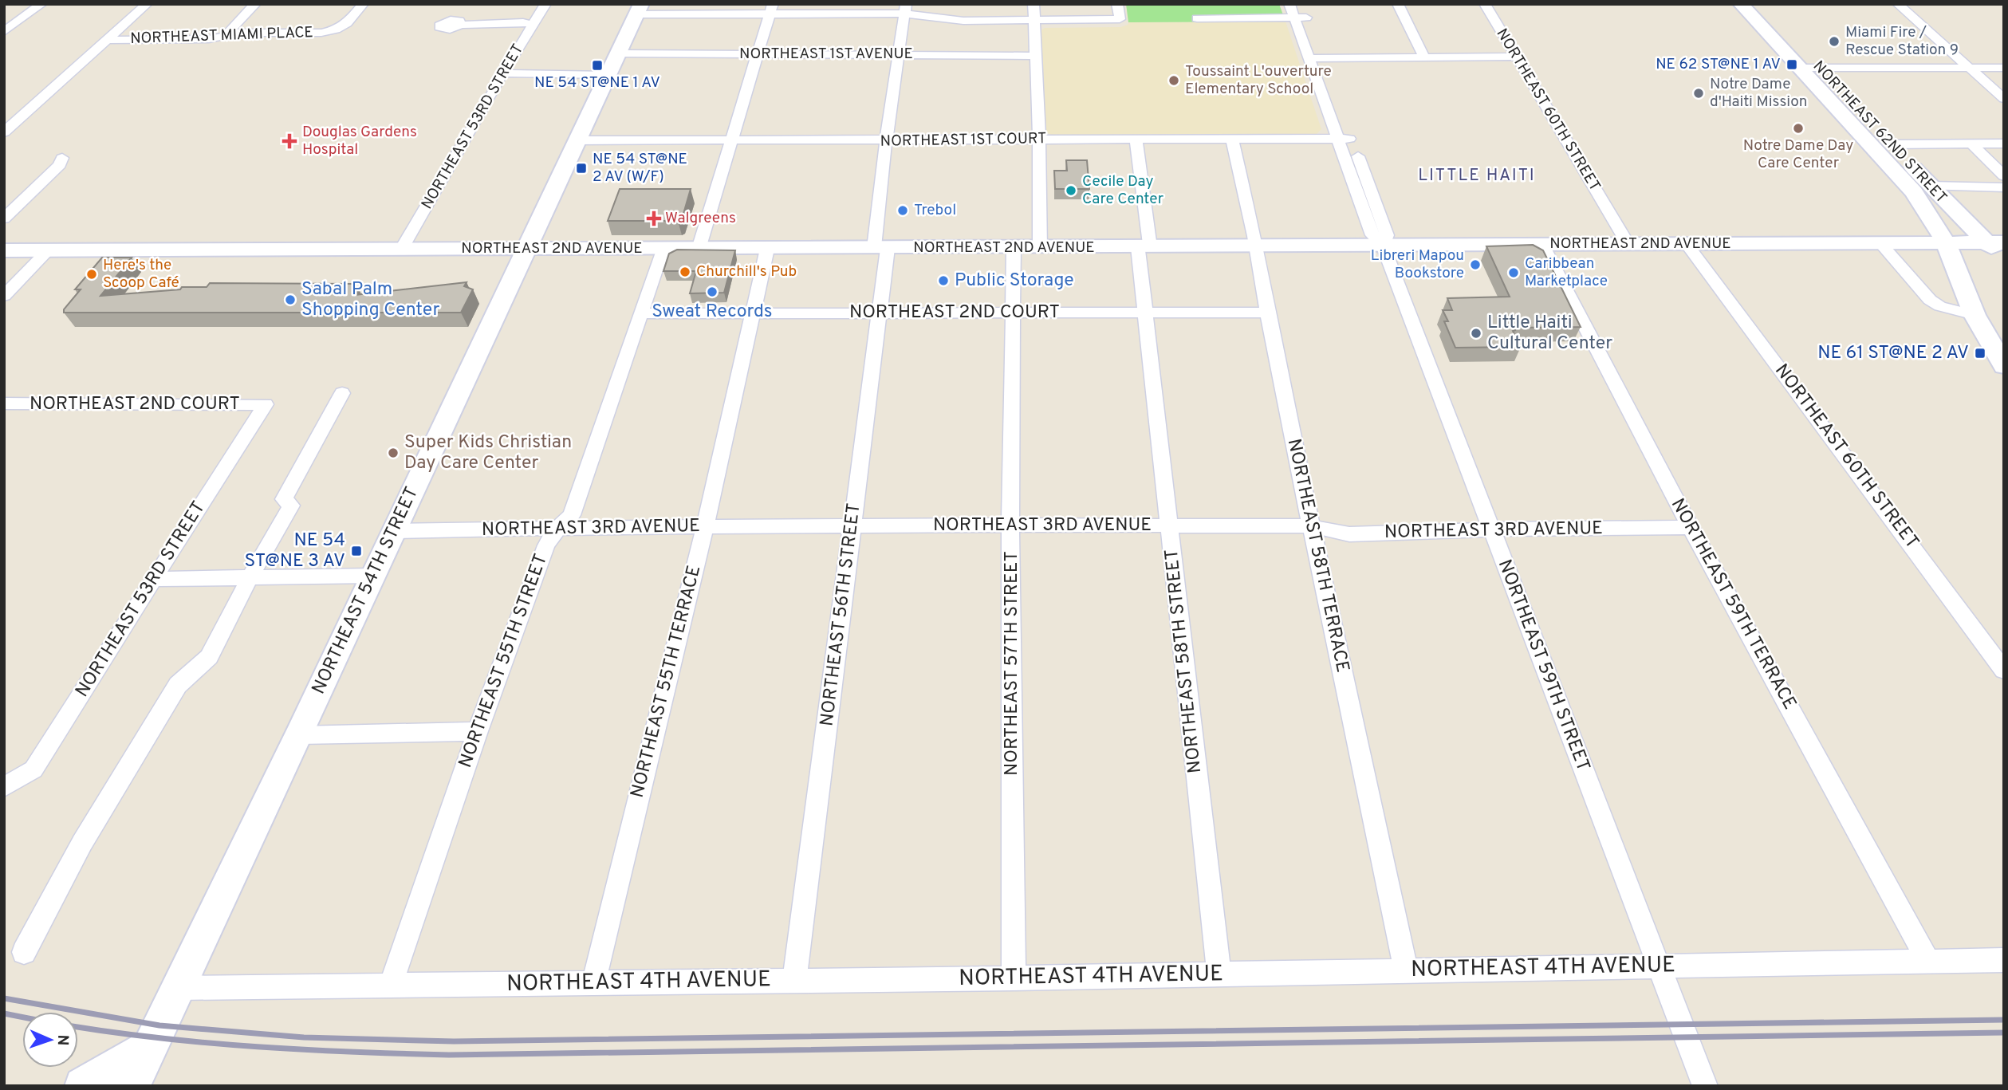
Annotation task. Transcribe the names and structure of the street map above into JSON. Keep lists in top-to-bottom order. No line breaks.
{"streets":{"main road":["NORTHEAST 62ND STREET","NORTHEAST 2ND AVENUE","NORTHEAST 54TH STREET"],"street":["NORTHEAST MIAMI PLACE","NORTHEAST 1ST AVENUE","NORTHEAST 60TH STREET","NORTHEAST 53RD STREET","NORTHEAST 1ST COURT","NORTHEAST 2ND COURT","NORTHEAST 3RD AVENUE","NORTHEAST 58TH TERRACE","NORTHEAST 59TH TERRACE","NORTHEAST 56TH STREET","NORTHEAST 55TH STREET","NORTHEAST 58TH STREET","NORTHEAST 57TH STREET","NORTHEAST 59TH STREET","NORTHEAST 55TH TERRACE","NORTHEAST 4TH AVENUE"]},"crossings":[["NORTHEAST 1ST AVENUE","NORTHEAST 54TH STREET"],["NORTHEAST 1ST AVENUE","NORTHEAST 56TH STREET"],["NORTHEAST 60TH STREET","NORTHEAST 2ND AVENUE"],["NORTHEAST 53RD STREET","NORTHEAST 2ND AVENUE"],["NORTHEAST 53RD STREET","NORTHEAST 2ND COURT"],["NORTHEAST 62ND STREET","NORTHEAST 2ND AVENUE"],["NORTHEAST 1ST COURT","NORTHEAST 58TH TERRACE"],["NORTHEAST 1ST COURT","NORTHEAST 54TH STREET"],["NORTHEAST 1ST COURT","NORTHEAST 56TH STREET"],["NORTHEAST 1ST COURT","NORTHEAST 58TH STREET"],["NORTHEAST 1ST COURT","NORTHEAST 59TH STREET"],["NORTHEAST 2ND AVENUE","NORTHEAST 58TH TERRACE"],["NORTHEAST 2ND AVENUE","NORTHEAST 54TH STREET"],["NORTHEAST 2ND AVENUE","NORTHEAST 59TH TERRACE"],["NORTHEAST 2ND AVENUE","NORTHEAST 56TH STREET"],["NORTHEAST 2ND AVENUE","NORTHEAST 55TH STREET"],["NORTHEAST 2ND AVENUE","NORTHEAST 58TH STREET"],["NORTHEAST 2ND AVENUE","NORTHEAST 57TH STREET"],["NORTHEAST 2ND AVENUE","NORTHEAST 59TH STREET"],["NORTHEAST 2ND AVENUE","NORTHEAST 55TH TERRACE"],["NORTHEAST 2ND COURT","NORTHEAST 58TH TERRACE"],["NORTHEAST 2ND COURT","NORTHEAST 56TH STREET"],["NORTHEAST 2ND COURT","NORTHEAST 55TH STREET"],["NORTHEAST 2ND COURT","NORTHEAST 58TH STREET"],["NORTHEAST 2ND COURT","NORTHEAST 57TH STREET"],["NORTHEAST 2ND COURT","NORTHEAST 55TH TERRACE"],["NORTHEAST 3RD AVENUE","NORTHEAST 58TH TERRACE"],["NORTHEAST 3RD AVENUE","NORTHEAST 54TH STREET"],["NORTHEAST 3RD AVENUE","NORTHEAST 59TH TERRACE"],["NORTHEAST 3RD AVENUE","NORTHEAST 56TH STREET"],["NORTHEAST 3RD AVENUE","NORTHEAST 55TH STREET"],["NORTHEAST 3RD AVENUE","NORTHEAST 58TH STREET"],["NORTHEAST 3RD AVENUE","NORTHEAST 57TH STREET"],["NORTHEAST 3RD AVENUE","NORTHEAST 59TH STREET"],["NORTHEAST 3RD AVENUE","NORTHEAST 55TH TERRACE"],["NORTHEAST 58TH TERRACE","NORTHEAST 4TH AVENUE"],["NORTHEAST 54TH STREET","NORTHEAST 4TH AVENUE"],["NORTHEAST 59TH TERRACE","NORTHEAST 4TH AVENUE"],["NORTHEAST 56TH STREET","NORTHEAST 4TH AVENUE"],["NORTHEAST 55TH STREET","NORTHEAST 4TH AVENUE"],["NORTHEAST 58TH STREET","NORTHEAST 4TH AVENUE"],["NORTHEAST 57TH STREET","NORTHEAST 4TH AVENUE"],["NORTHEAST 59TH STREET","NORTHEAST 4TH AVENUE"],["NORTHEAST 55TH TERRACE","NORTHEAST 4TH AVENUE"]],"districts":["LITTLE HAITI"],"places":{"other":["Miami Fire / Rescue Station 9","Toussaint L'ouverture Elementary School","Notre Dame d'Haiti Mission","Notre Dame Day Care Center","Cecile Day Care Center","Trebol","Libreri Mapou Bookstore","Churchill's Pub","Caribbean Marketplace","Here's the Scoop Café","Public Storage","Sweat Records","Sabal Palm Shopping Center","Little Haiti Cultural Center","Super Kids Christian Day Care Center"],"transit":["NE 62 ST@NE 1 AV","NE 54 ST@NE 1 AV","NE 54 ST@NE 2 AV (W/F)","NE 61 ST@NE 2 AV","NE 54 ST@NE 3 AV"],"health":["Douglas Gardens Hospital","Walgreens"]},"north":"right"}
